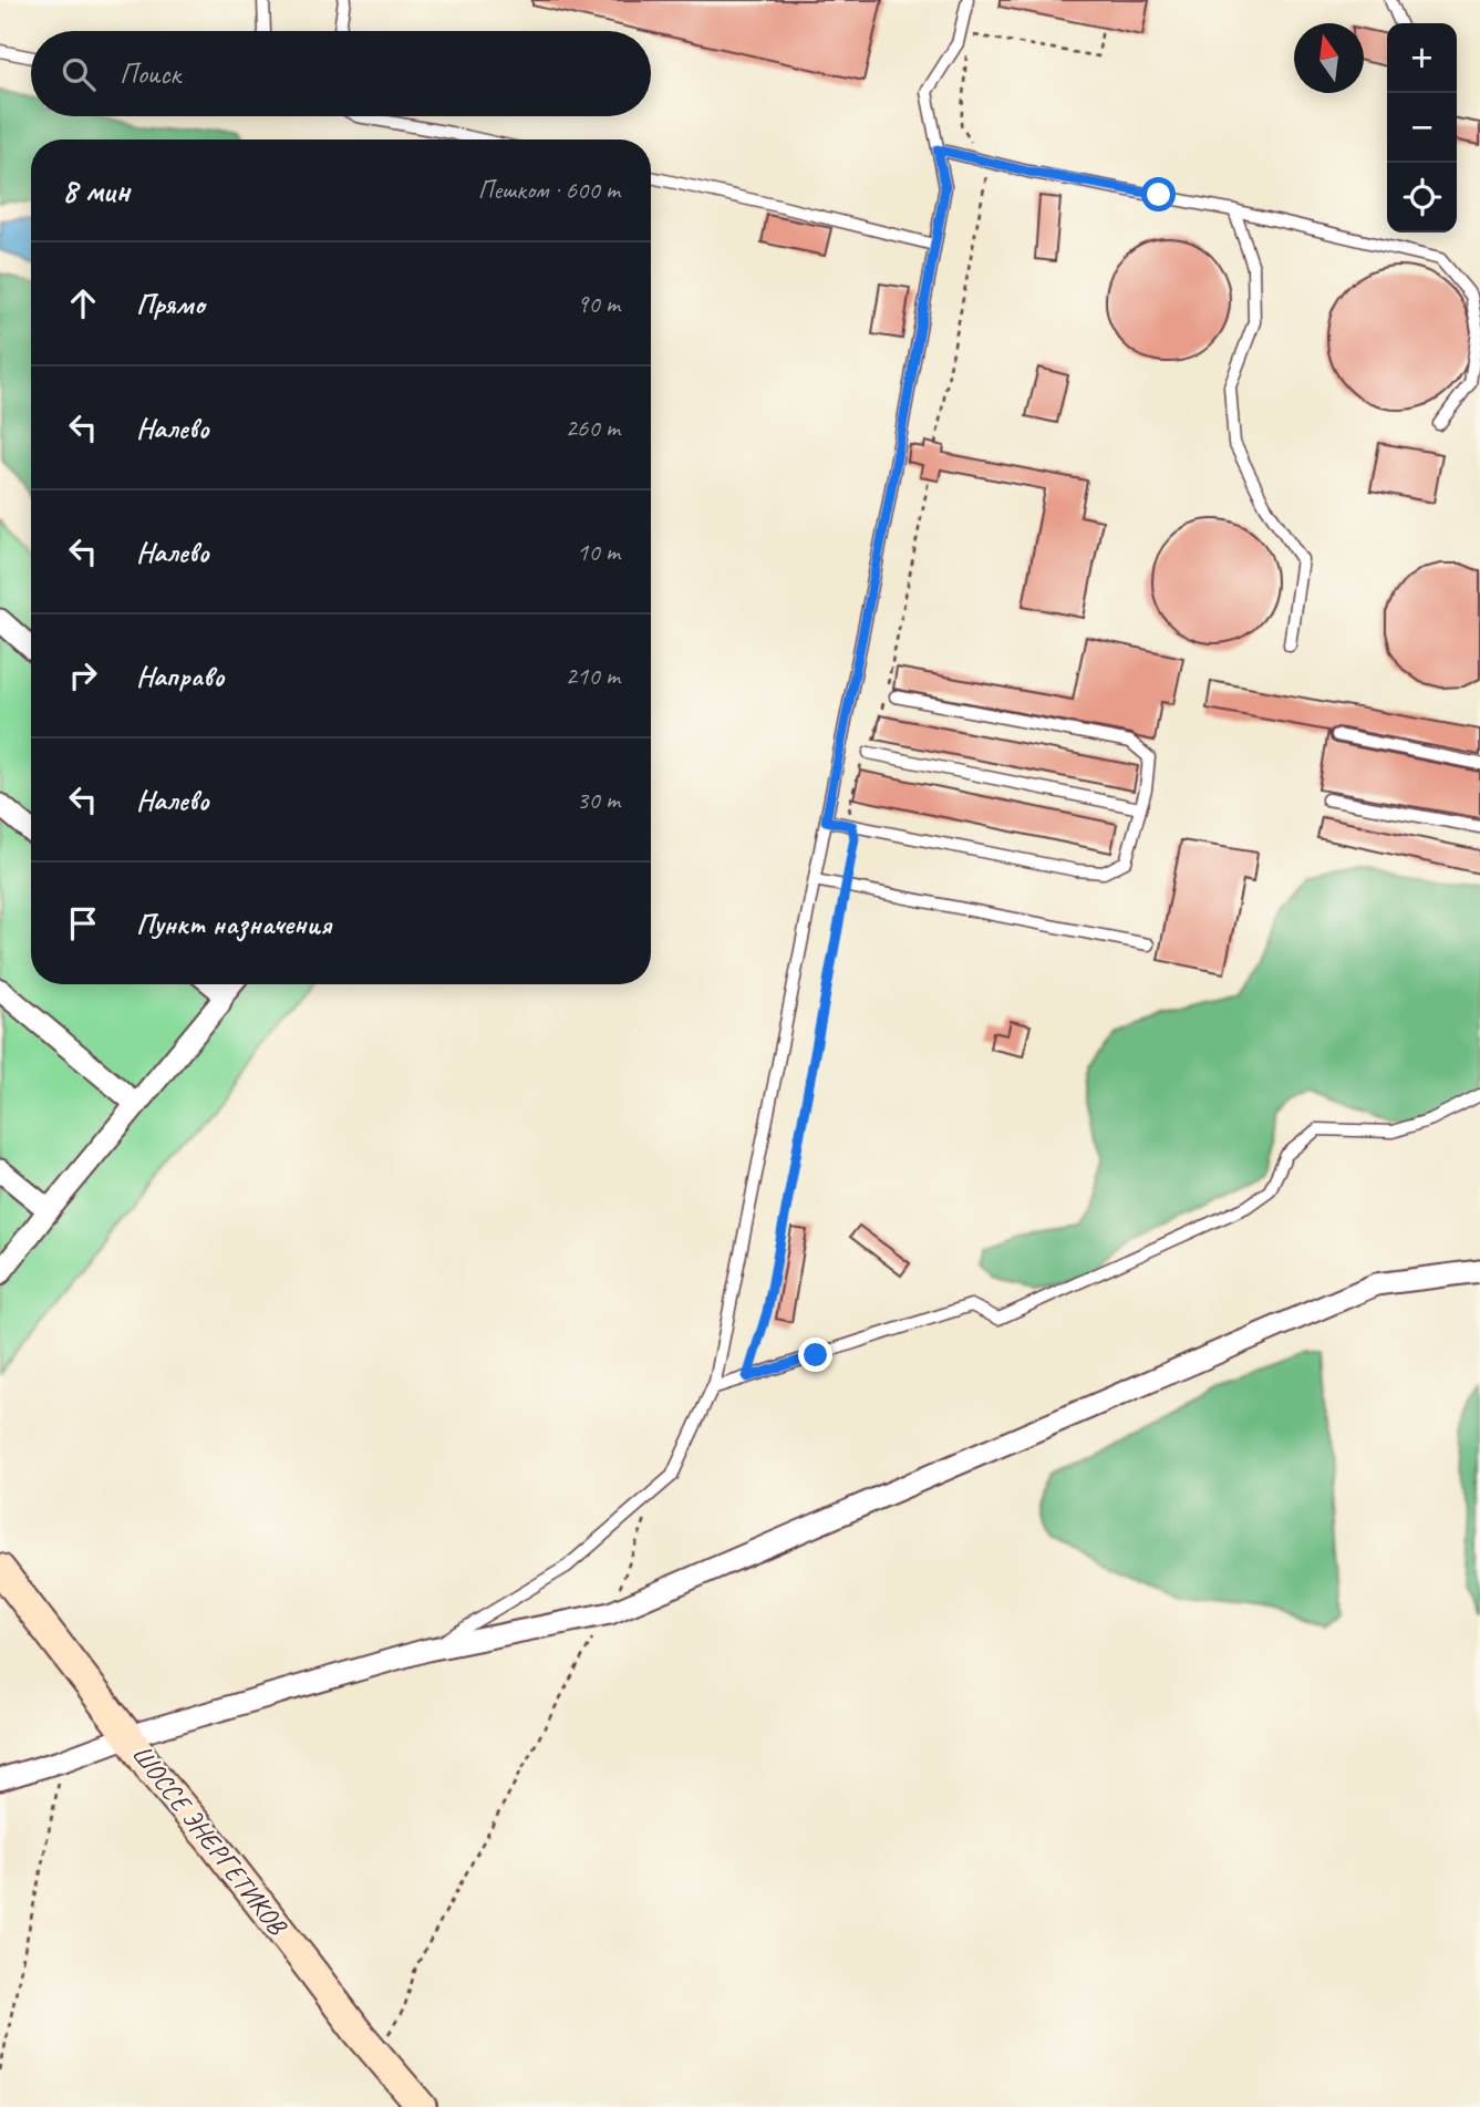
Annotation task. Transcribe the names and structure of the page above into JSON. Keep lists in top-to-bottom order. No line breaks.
{"streets":{"main road":["ШОССЕ ЭНЕРГЕТИКОВ"]},"north":"top","page":{"map_buttons":["+","−"],"search":"Поиск","heading":["8 мин","Пешком · 600 m"],"list":[["Прямо","90 m"],["Налево","260 m"],["Налево","10 m"],["Направо","210 m"],["Налево","30 m"],"Пункт назначения"]}}
